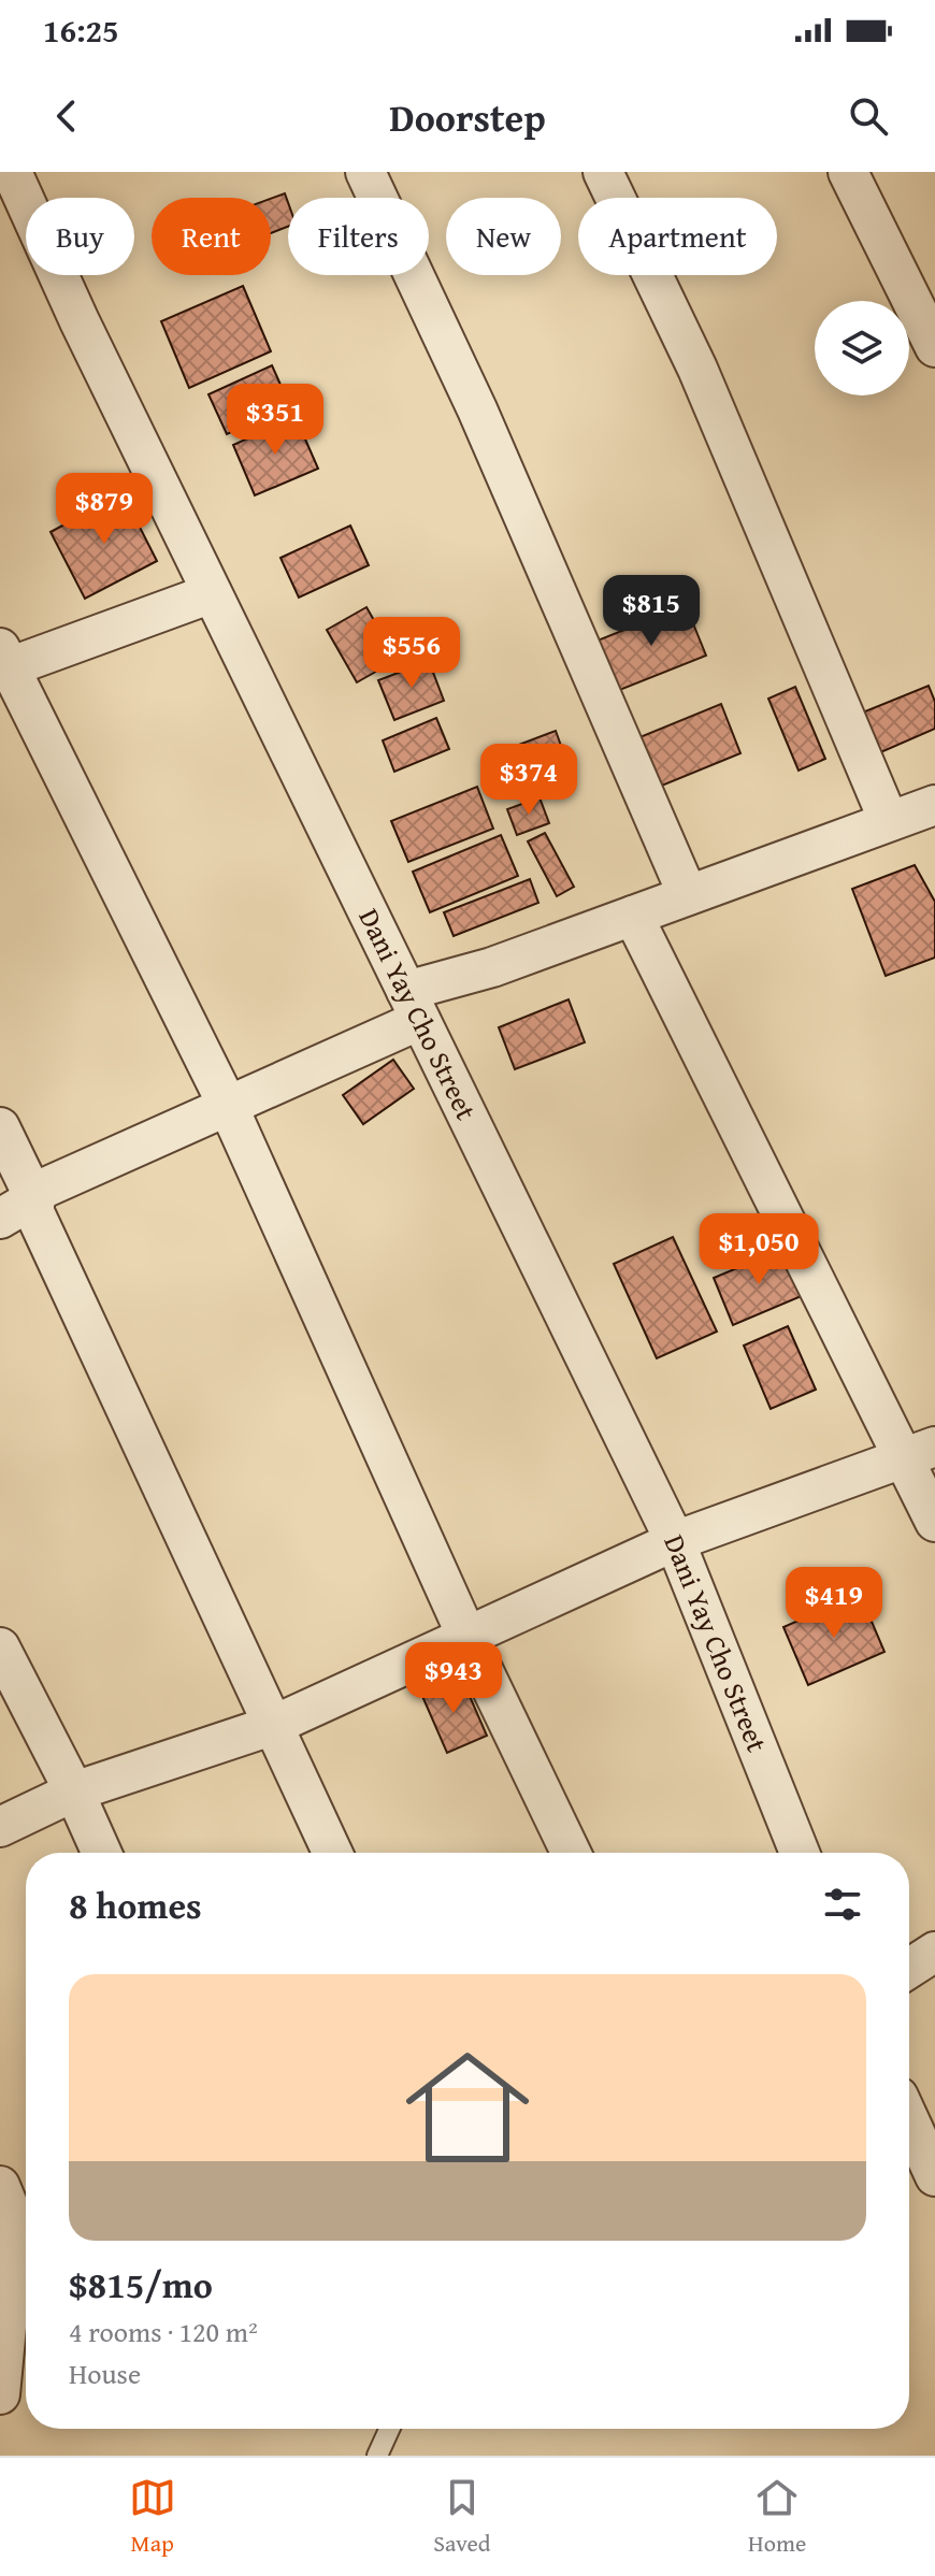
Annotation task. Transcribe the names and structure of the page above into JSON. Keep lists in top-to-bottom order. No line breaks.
{"streets":{"street":["Dani Yay Cho Street"]},"page":{"status":"16:25","header":"Doorstep","chip":["Buy","Rent","Filters","New","Apartment"],"price":["$351","$879","$815","$556","$374","$1,050","$419","$943"],"heading":"8 homes","list":[{"name":"$815/mo","note":"4 rooms · 120 m² · House"}],"tabs":["Map","Saved","Home"]}}
